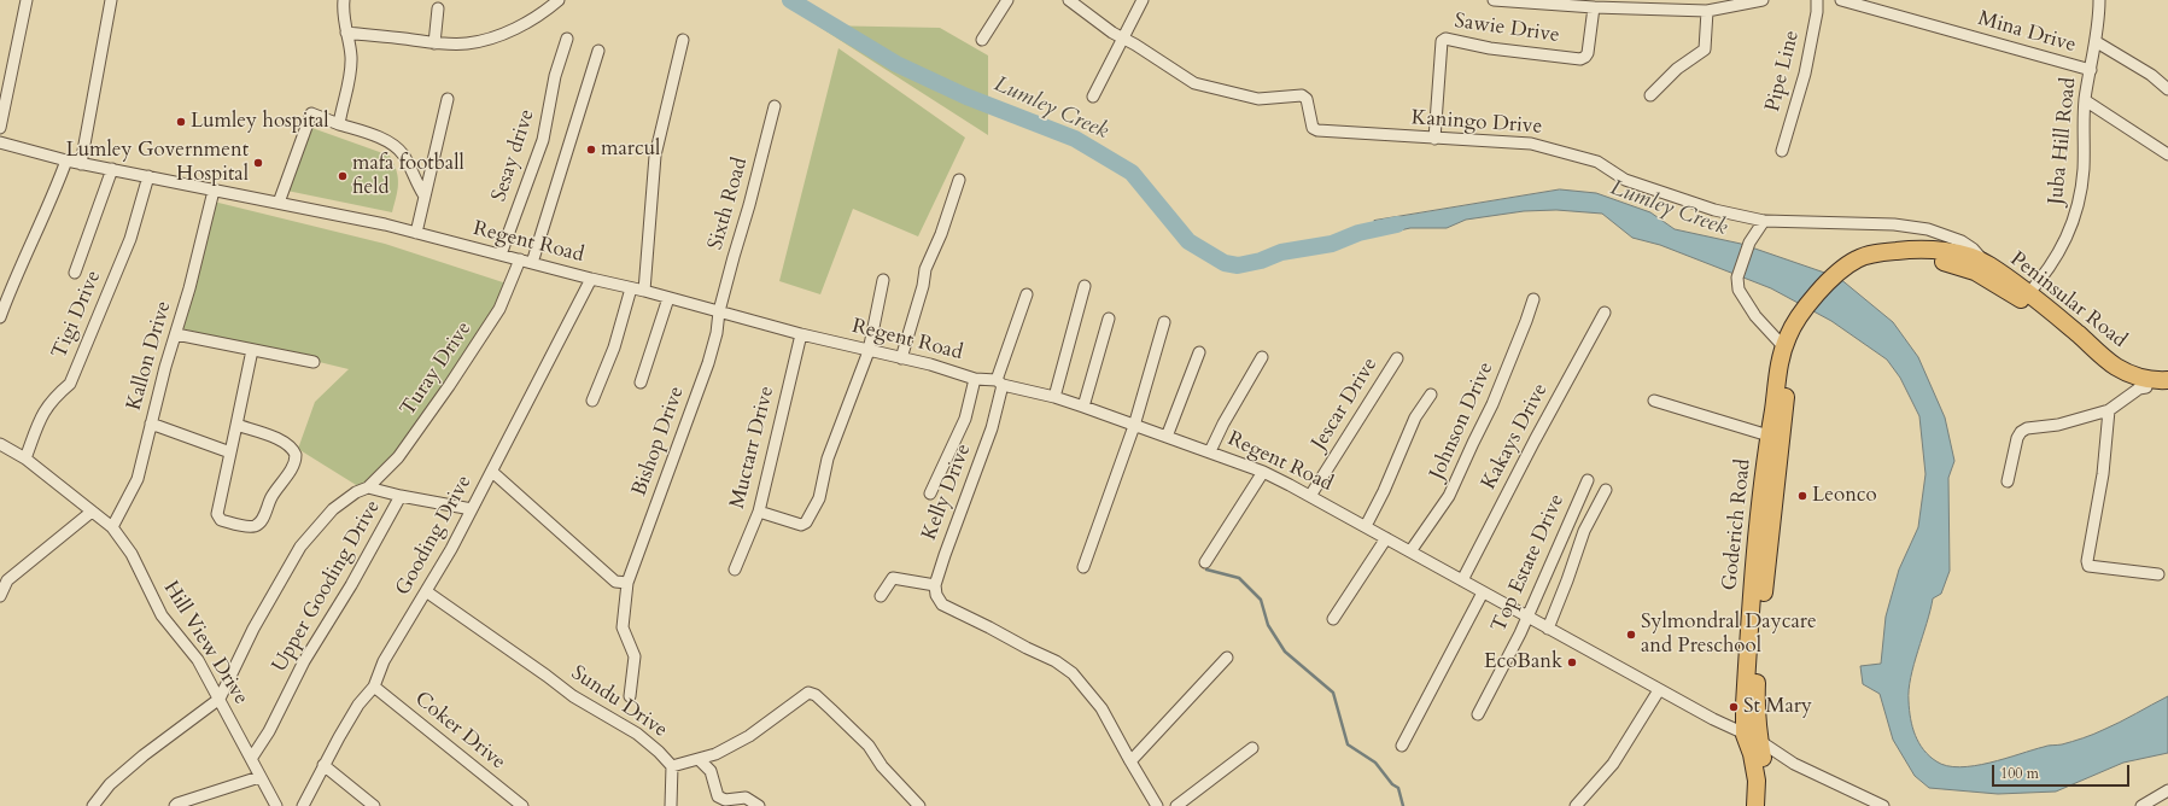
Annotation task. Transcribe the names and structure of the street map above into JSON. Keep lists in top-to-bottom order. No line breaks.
{"streets":{"main road":["Peninsular Road","Goderich Road"],"street":["Sawie Drive","Mina Drive","Pipe Line","Kaningo Drive","Juba Hill Road","Sesay drive","Sixth Road","Regent Road","Tigi Drive","Kallon Drive","Turay Drive","Jescar Drive","Johnson Drive","Kakays Drive","Bishop Drive","Muctarr Drive","Kelly Drive","Gooding Drive","Top Estate Drive","Upper Gooding Drive","Hill View Drive","Sundu Drive","Coker Drive"]},"crossings":[["Sawie Drive","Kaningo Drive"],["Mina Drive","Juba Hill Road"],["Kaningo Drive","Peninsular Road"],["Juba Hill Road","Peninsular Road"],["Sesay drive","Regent Road"],["Sixth Road","Regent Road"],["Sixth Road","Bishop Drive"],["Regent Road","Tigi Drive"],["Regent Road","Kallon Drive"],["Regent Road","Turay Drive"],["Regent Road","Jescar Drive"],["Regent Road","Johnson Drive"],["Regent Road","Kakays Drive"],["Regent Road","Bishop Drive"],["Regent Road","Muctarr Drive"],["Regent Road","Kelly Drive"],["Regent Road","Goderich Road"],["Regent Road","Gooding Drive"],["Regent Road","Top Estate Drive"],["Peninsular Road","Goderich Road"],["Tigi Drive","Hill View Drive"],["Kallon Drive","Hill View Drive"],["Turay Drive","Hill View Drive"],["Gooding Drive","Upper Gooding Drive"],["Gooding Drive","Sundu Drive"],["Gooding Drive","Coker Drive"],["Upper Gooding Drive","Hill View Drive"]],"water":["Lumley Creek"],"places":["Lumley hospital","marcul","Lumley Government Hospital","mafa football field","Leonco","Sylmondral Daycare and Preschool","EcoBank","St Mary"],"scale_bar":"100 m"}
